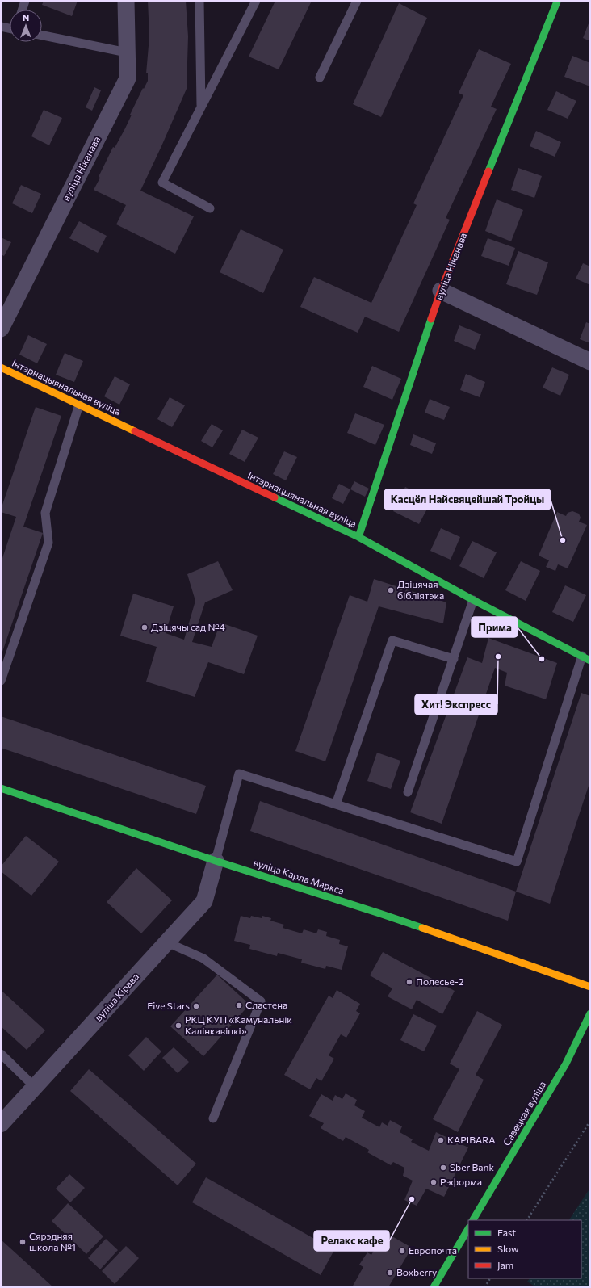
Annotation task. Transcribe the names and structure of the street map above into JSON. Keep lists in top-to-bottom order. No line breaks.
{"streets":{"street":["вуліца Ніканава","Інтэрнацыянальная вуліца","вуліца Карла Маркса","вуліца Кірава","Савецкая вуліца"]},"crossings":[["вуліца Ніканава","Інтэрнацыянальная вуліца"],["вуліца Карла Маркса","вуліца Кірава"]],"places":["Касцёл Найсвяцейшай Тройцы","Дзіцячая бібліятэка","Дзіцячы сад №4","Хит! Экспресс","Прима","Полесье-2","Сластена","Five Stars","РКЦ КУП «Камунальнік Калінкавіцкі»","KAPIBARA","Sber Bank","Рэформа","Релакс кафе","Сярэдняя школа №1","Европочта","Boxberry"],"legend":["Fast","Slow","Jam"],"north":"top"}
